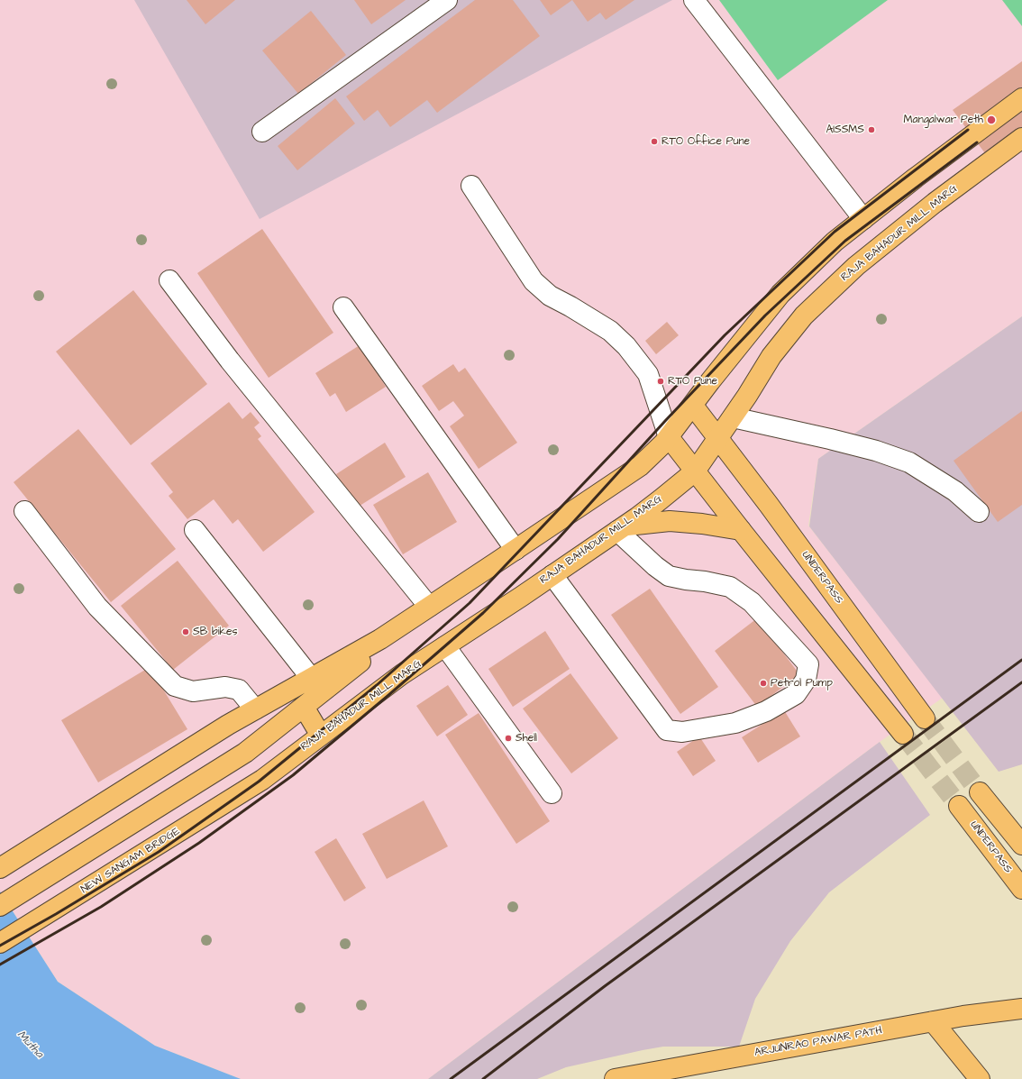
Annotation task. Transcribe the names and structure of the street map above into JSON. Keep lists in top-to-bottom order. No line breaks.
{"streets":{"main road":["RAJA BAHADUR MILL MARG","UNDERPASS","NEW SANGAM BRIDGE","ARJUNRAO PAWAR PATH"]},"crossings":[["RAJA BAHADUR MILL MARG","UNDERPASS"],["RAJA BAHADUR MILL MARG","NEW SANGAM BRIDGE"]],"water":["Mutha"],"places":["Mangalwar Peth","AISSMS","RTO Office Pune","RTO Pune","SB bikes","Petrol Pump","Shell"]}
